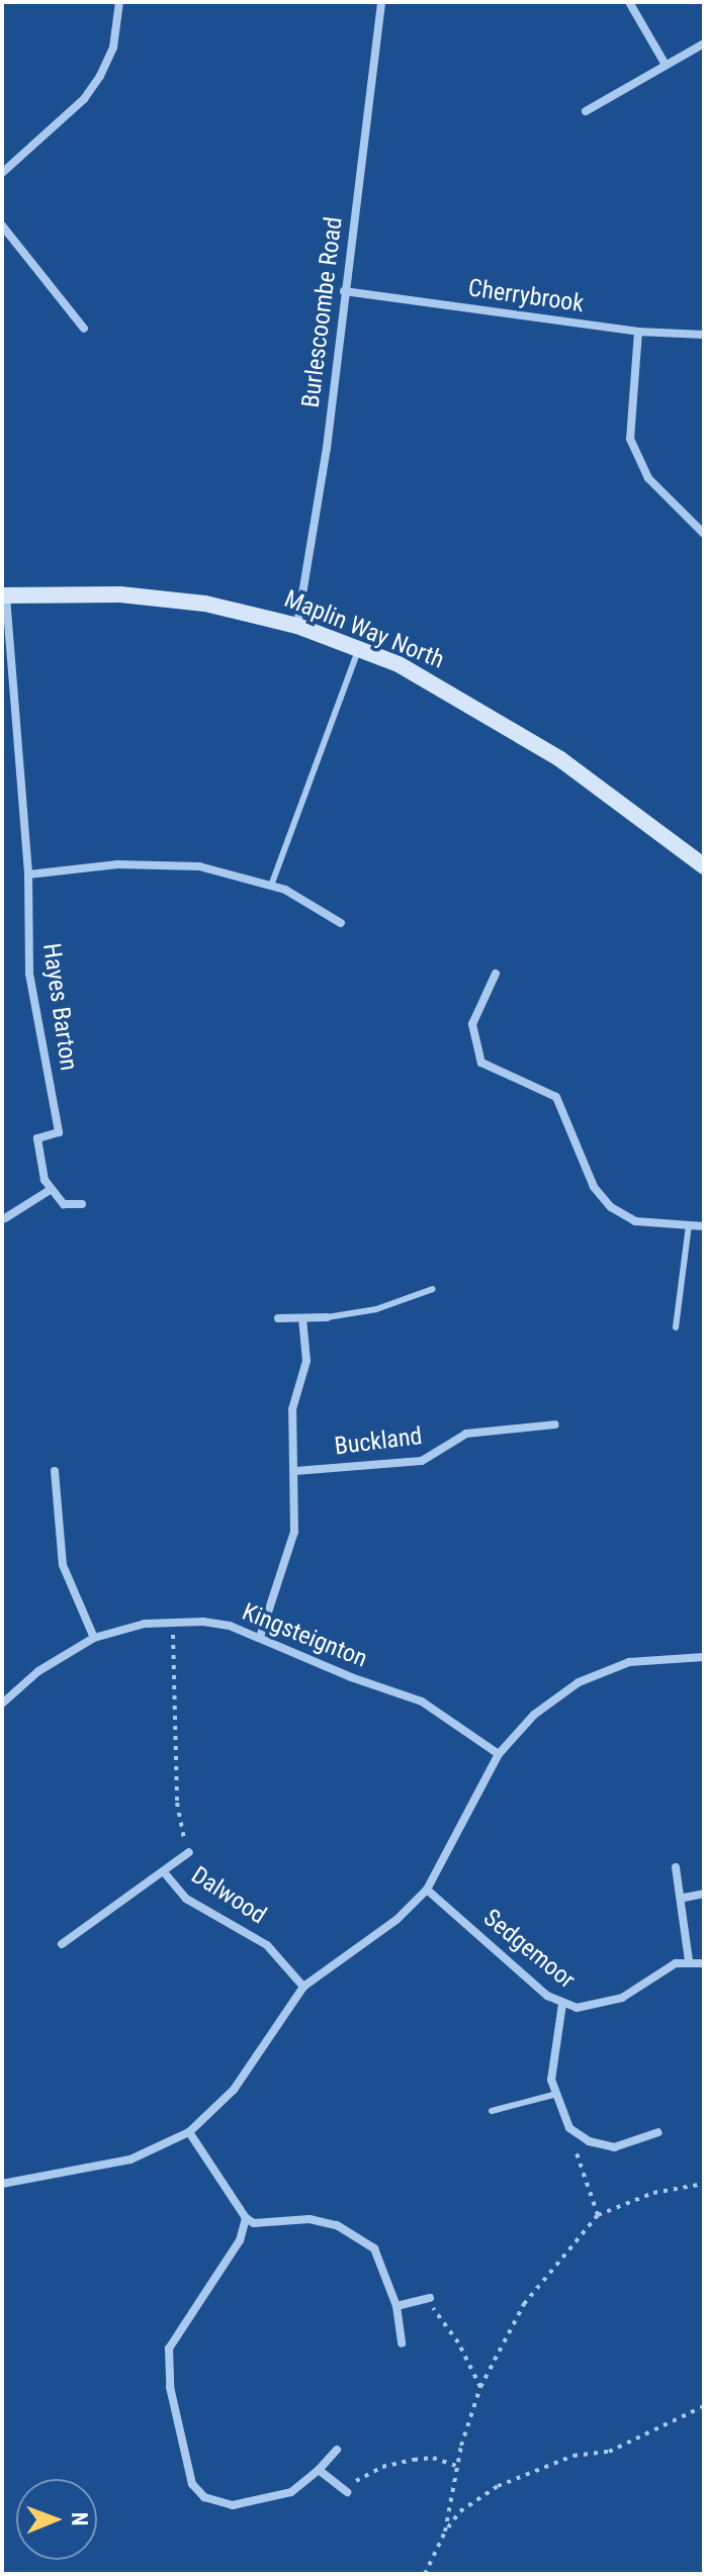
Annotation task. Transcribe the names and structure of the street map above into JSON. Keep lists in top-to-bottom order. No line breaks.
{"streets":{"street":["Cherrybrook","Burlescoombe Road","Maplin Way North","Hayes Barton","Buckland","Kingsteignton","Dalwood","Sedgemoor"]},"crossings":[["Cherrybrook","Burlescoombe Road"],["Burlescoombe Road","Maplin Way North"],["Maplin Way North","Hayes Barton"]],"north":"right"}
